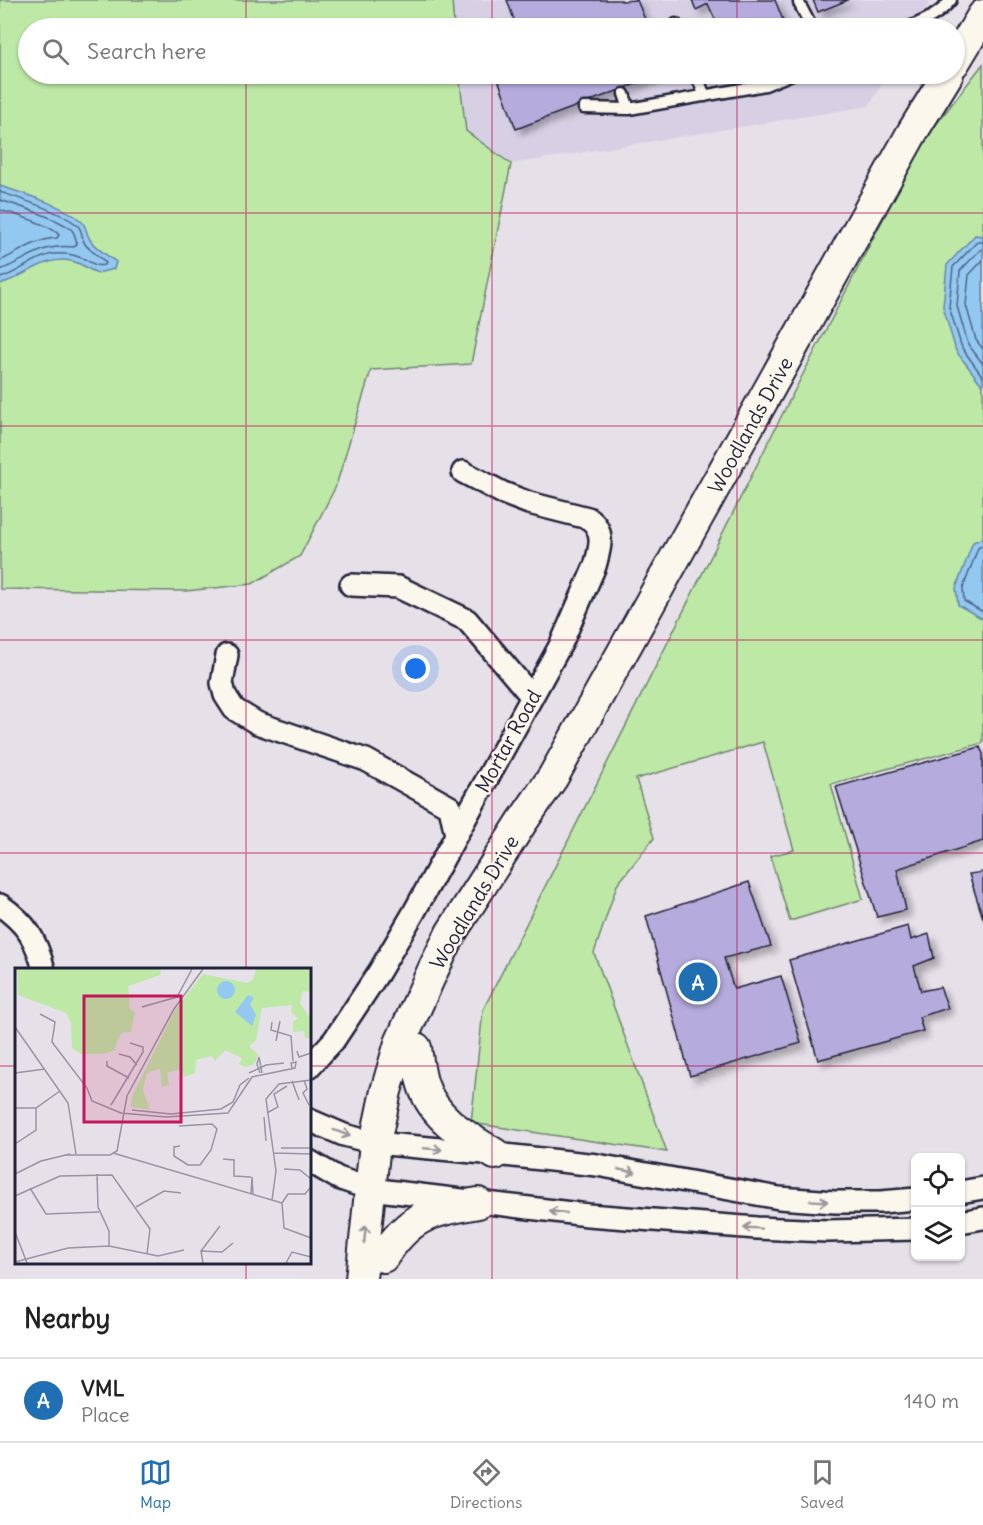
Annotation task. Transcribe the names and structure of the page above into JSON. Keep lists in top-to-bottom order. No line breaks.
{"streets":{"main road":["Woodlands Drive"],"street":["Mortar Road"]},"page":{"search":"Search here","pins":"A","heading":"Nearby","list":[{"mark":"A","name":"VML","note":"Place","value":"140 m"}],"nav":["Map","Directions","Saved"]}}
